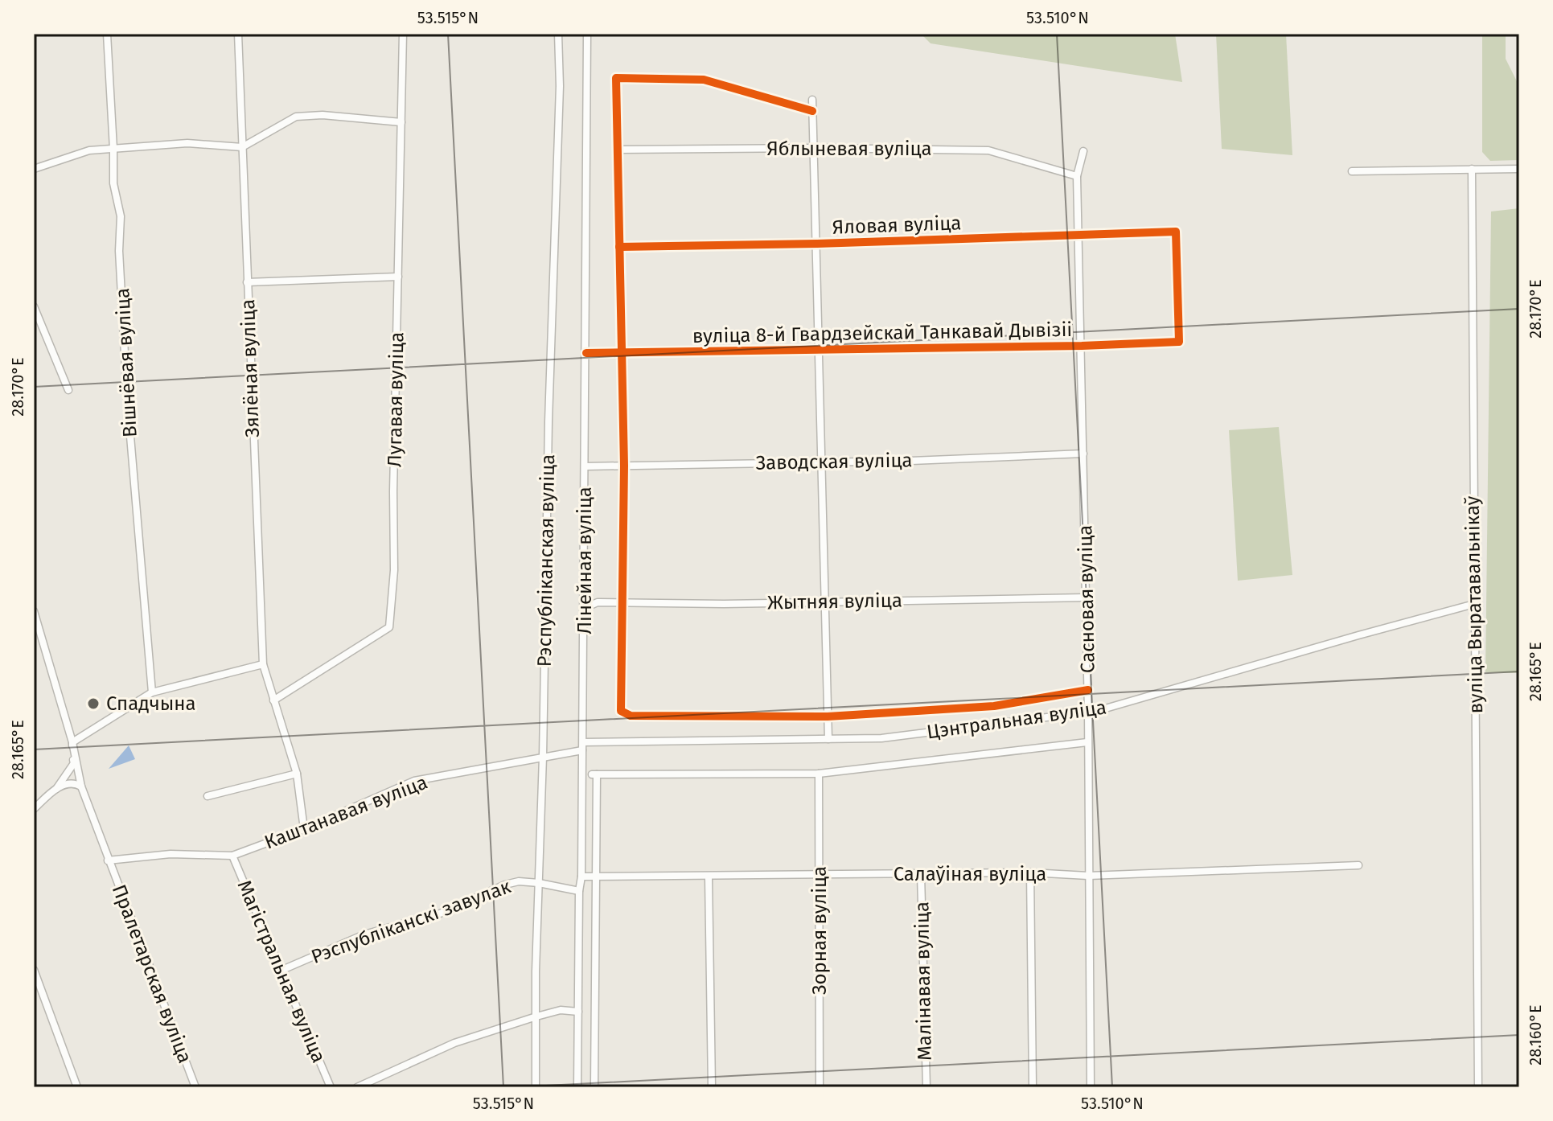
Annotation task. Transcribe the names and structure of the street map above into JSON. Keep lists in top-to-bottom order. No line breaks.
{"streets":{"street":["Яблыневая вуліца","Яловая вуліца","вуліца 8-й Гвардзейскай Танкавай Дывізіі","Вішнёвая вуліца","Зялёная вуліца","Лугавая вуліца","Заводская вуліца","Рэспубліканская вуліца","Лінейная вуліца","Сасновая вуліца","Жытняя вуліца","вуліца Выратавальнікаў","Цэнтральная вуліца","Каштанавая вуліца","Салаўіная вуліца","Рэспубліканскі завулак","Зорная вуліца","Магістральная вуліца","Пралетарская вуліца","Малінавая вуліца"]},"crossings":[["Яблыневая вуліца","Сасновая вуліца"],["Яловая вуліца","вуліца 8-й Гвардзейскай Танкавай Дывізіі"],["Яловая вуліца","Сасновая вуліца"],["вуліца 8-й Гвардзейскай Танкавай Дывізіі","Лінейная вуліца"],["вуліца 8-й Гвардзейскай Танкавай Дывізіі","Сасновая вуліца"],["Зялёная вуліца","Лугавая вуліца"],["Зялёная вуліца","Каштанавая вуліца"],["Заводская вуліца","Лінейная вуліца"],["Заводская вуліца","Сасновая вуліца"],["Рэспубліканская вуліца","Каштанавая вуліца"],["Рэспубліканская вуліца","Рэспубліканскі завулак"],["Лінейная вуліца","Жытняя вуліца"],["Лінейная вуліца","Цэнтральная вуліца"],["Лінейная вуліца","Каштанавая вуліца"],["Лінейная вуліца","Салаўіная вуліца"],["Лінейная вуліца","Рэспубліканскі завулак"],["Сасновая вуліца","Жытняя вуліца"],["Сасновая вуліца","Цэнтральная вуліца"],["Сасновая вуліца","Салаўіная вуліца"],["вуліца Выратавальнікаў","Цэнтральная вуліца"],["Цэнтральная вуліца","Каштанавая вуліца"],["Цэнтральная вуліца","Салаўіная вуліца"],["Цэнтральная вуліца","Зорная вуліца"],["Каштанавая вуліца","Магістральная вуліца"],["Каштанавая вуліца","Пралетарская вуліца"],["Салаўіная вуліца","Зорная вуліца"],["Салаўіная вуліца","Малінавая вуліца"],["Рэспубліканскі завулак","Магістральная вуліца"]],"places":["Спадчына"],"coordinates":["53.515°N","53.510°N","28.170°E","28.165°E","28.160°E"]}
